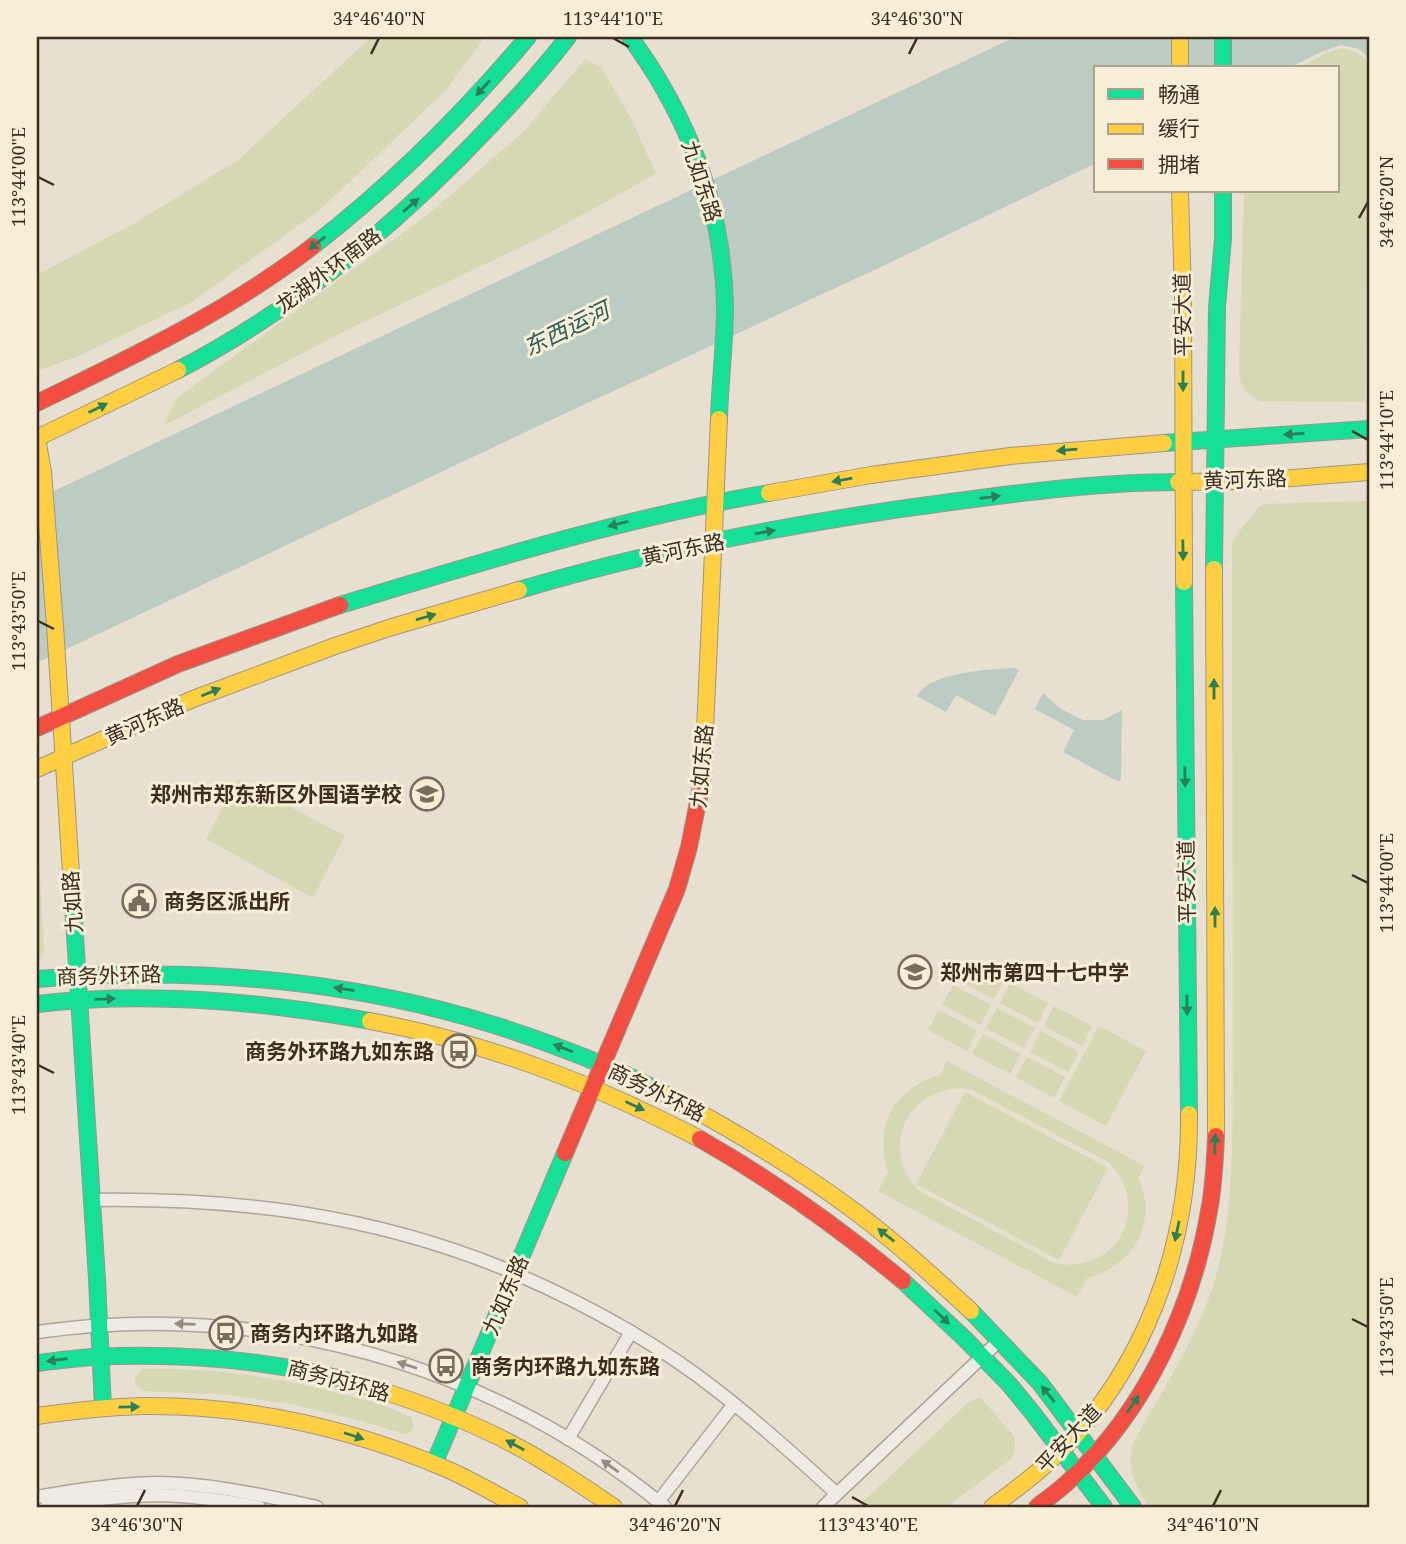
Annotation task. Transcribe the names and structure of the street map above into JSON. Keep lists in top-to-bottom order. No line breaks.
{"streets":{"main road":["九如东路","龙湖外环南路","平安大道","黄河东路","九如路","商务外环路","商务内环路"]},"crossings":[["九如东路","黄河东路"],["九如东路","商务外环路"],["九如东路","商务内环路"],["龙湖外环南路","九如路"],["平安大道","黄河东路"],["平安大道","商务外环路"],["黄河东路","九如路"],["九如路","商务外环路"],["九如路","商务内环路"]],"water":["东西运河"],"places":{"school or university":["郑州市郑东新区外国语学校","郑州市第四十七中学"],"public building":["商务区派出所"],"bus stop":["商务外环路九如东路","商务内环路九如路","商务内环路九如东路"]},"legend":["畅通","缓行","拥堵"],"coordinates":["34°46'40\"N","113°44'10\"E","34°46'30\"N","113°44'00\"E","34°46'20\"N","113°43'50\"E","113°43'40\"E","34°46'10\"N"]}
